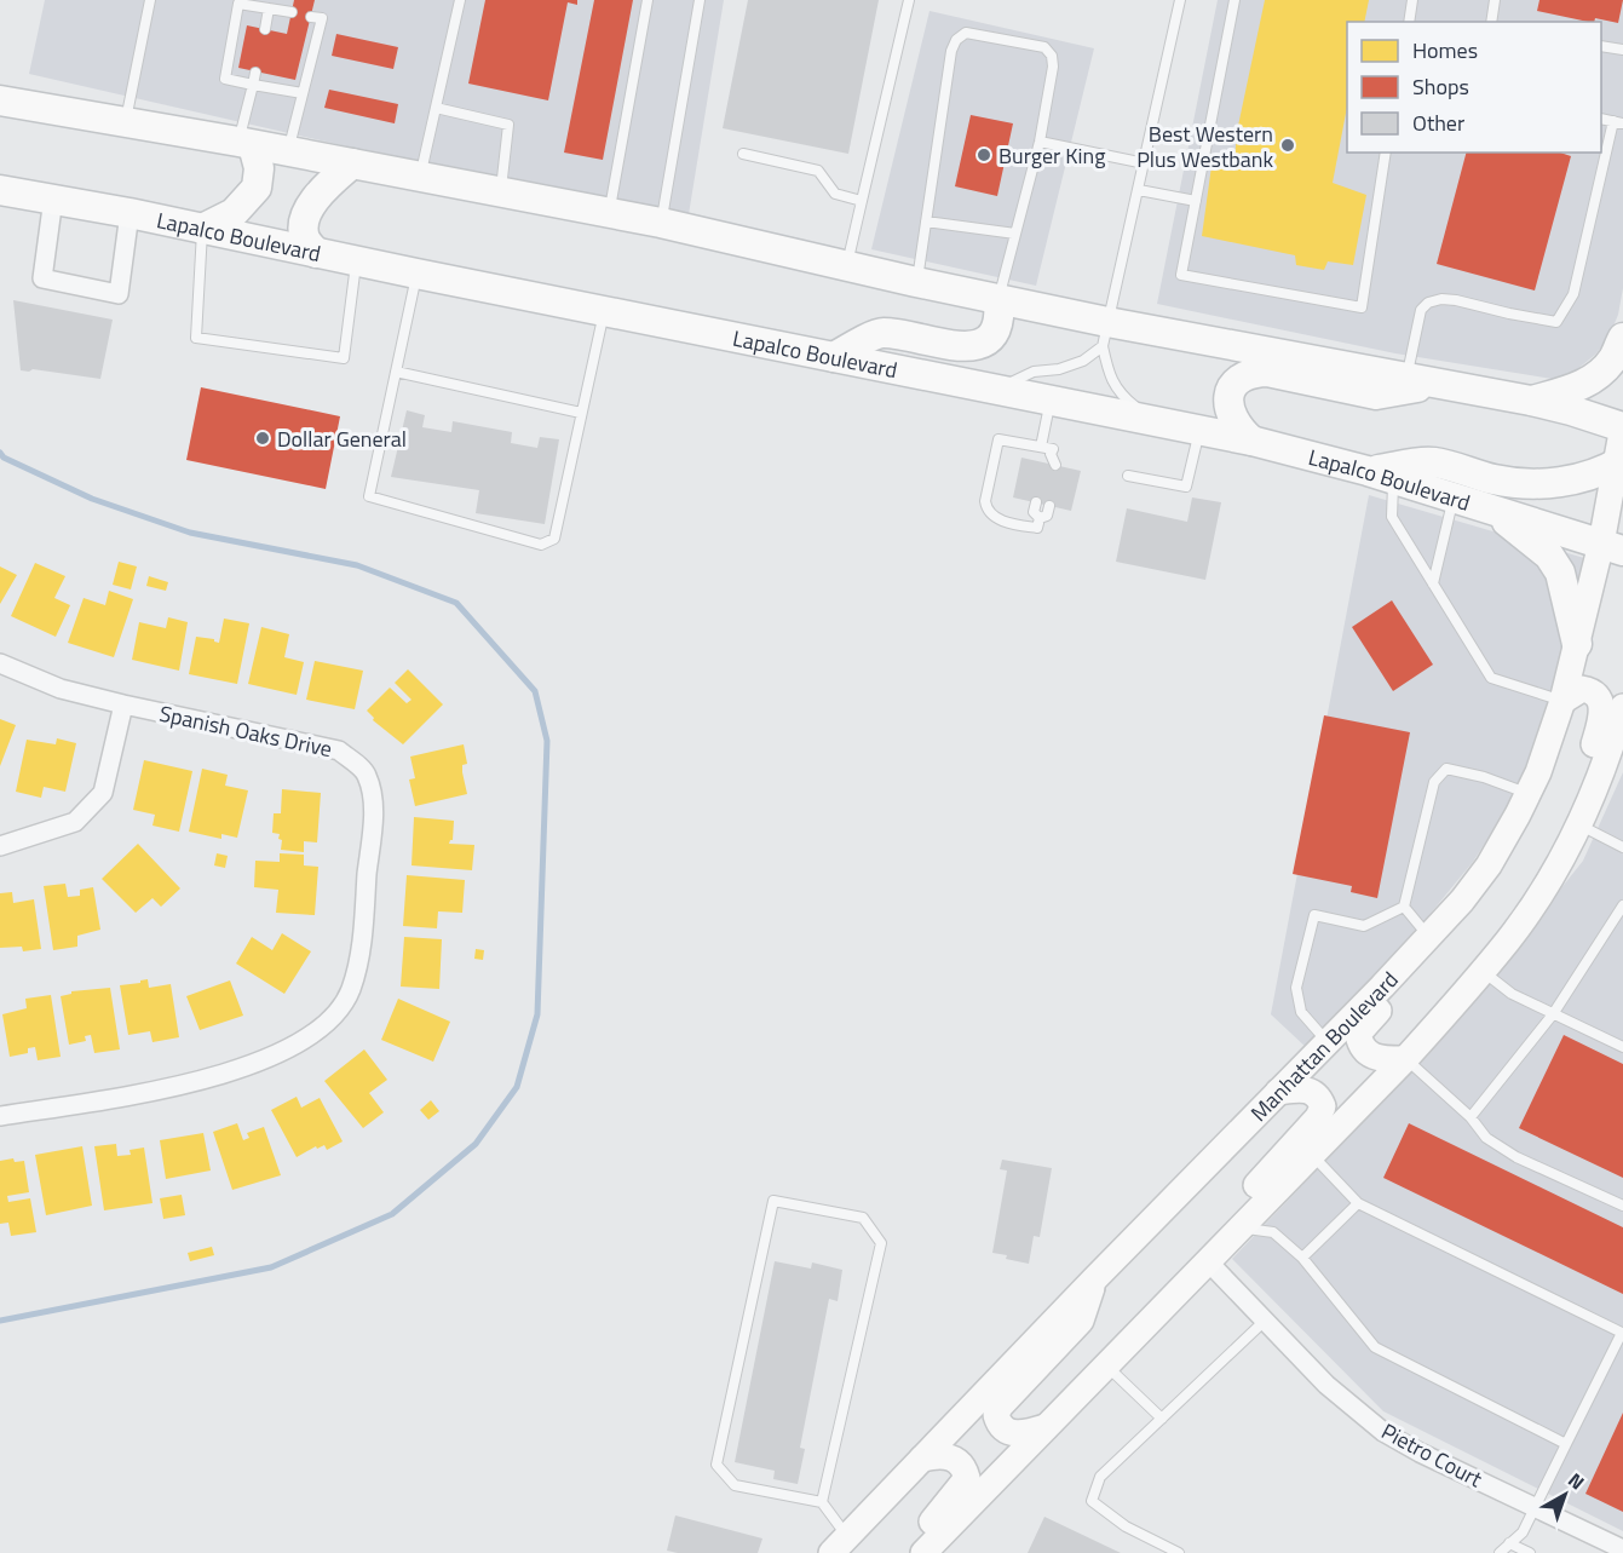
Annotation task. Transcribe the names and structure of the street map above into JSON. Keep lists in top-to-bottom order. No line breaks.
{"streets":{"main road":["Lapalco Boulevard"],"street":["Spanish Oaks Drive","Manhattan Boulevard","Pietro Court"]},"crossings":[["Lapalco Boulevard","Manhattan Boulevard"]],"places":["Best Western Plus Westbank","Burger King","Dollar General"],"legend":["Homes","Shops","Other"],"north":"top right"}
